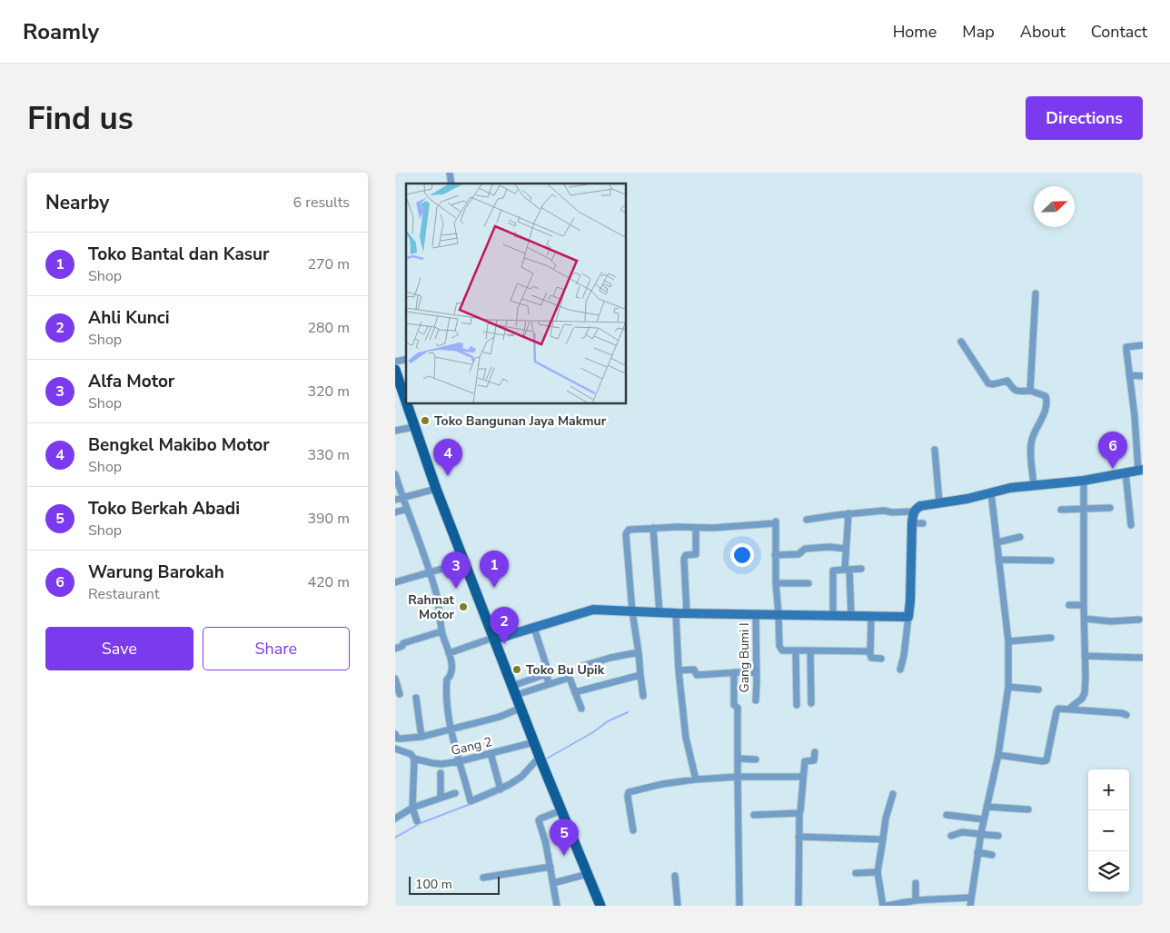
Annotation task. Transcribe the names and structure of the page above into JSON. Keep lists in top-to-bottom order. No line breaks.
{"streets":{"street":["Gang Bumi I","Gang 2"]},"places":["Toko Bangunan Jaya Makmur","Rahmat Motor","Toko Bu Upik"],"scale_bar":"100 m","north":"top right","page":{"header":"Roamly","nav":["Home","Map","About","Contact"],"buttons":["Directions",["Save","Share"]],"title":"Find us","heading":["Nearby","6 results"],"list":[{"mark":"1","name":"Toko Bantal dan Kasur","note":"Shop","value":"270 m"},{"mark":"2","name":"Ahli Kunci","note":"Shop","value":"280 m"},{"mark":"3","name":"Alfa Motor","note":"Shop","value":"320 m"},{"mark":"4","name":"Bengkel Makibo Motor","note":"Shop","value":"330 m"},{"mark":"5","name":"Toko Berkah Abadi","note":"Shop","value":"390 m"},{"mark":"6","name":"Warung Barokah","note":"Restaurant","value":"420 m"}],"pins":["6","4","1","3","2","5"],"map_buttons":["+","−"],"scale":"100 m"}}
